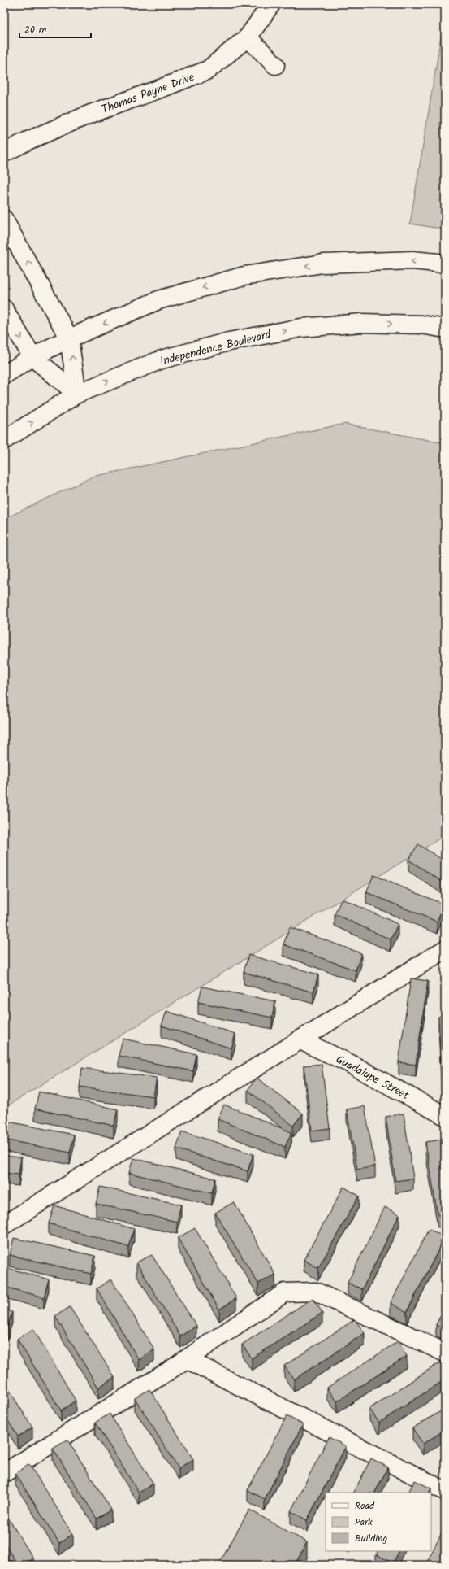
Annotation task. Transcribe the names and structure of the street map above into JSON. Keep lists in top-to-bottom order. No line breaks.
{"streets":{"street":["Thomas Payne Drive","Independence Boulevard","Guadalupe Street"]},"legend":["Road","Park","Building"],"scale_bar":"20 m"}
